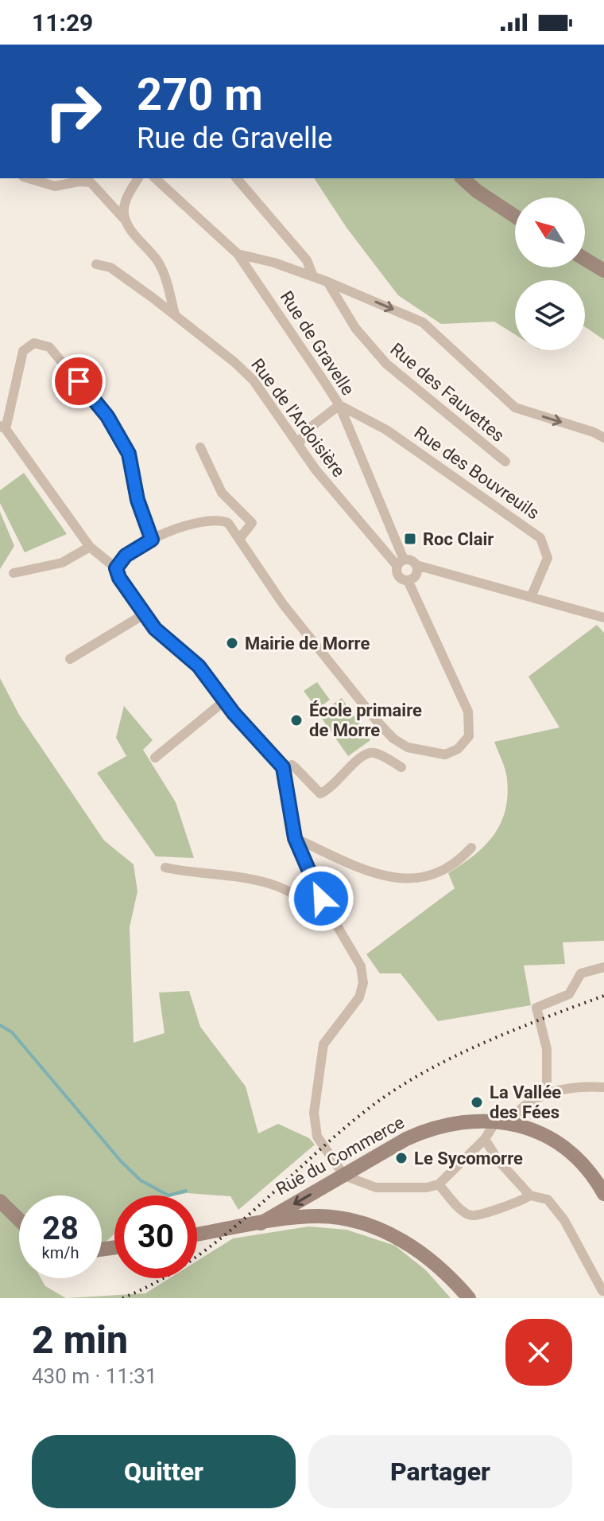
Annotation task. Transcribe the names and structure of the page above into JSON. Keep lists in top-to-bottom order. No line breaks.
{"streets":{"street":["Rue de Gravelle","Rue des Fauvettes","Rue de l'Ardoisière","Rue des Bouvreuils","Rue du Commerce"]},"crossings":[["Rue de Gravelle","Rue de l'Ardoisière"],["Rue de Gravelle","Rue des Bouvreuils"]],"places":{"transit":["Roc Clair"],"other":["Mairie de Morre","École primaire de Morre","La Vallée des Fées","Le Sycomorre"]},"north":"top left","page":{"status":"11:29","turn":["270 m","Rue de Gravelle"],"speed":"28 km/h","limit":"30","heading":["2 min","430 m · 11:31"],"buttons":["Quitter","Partager"]}}
